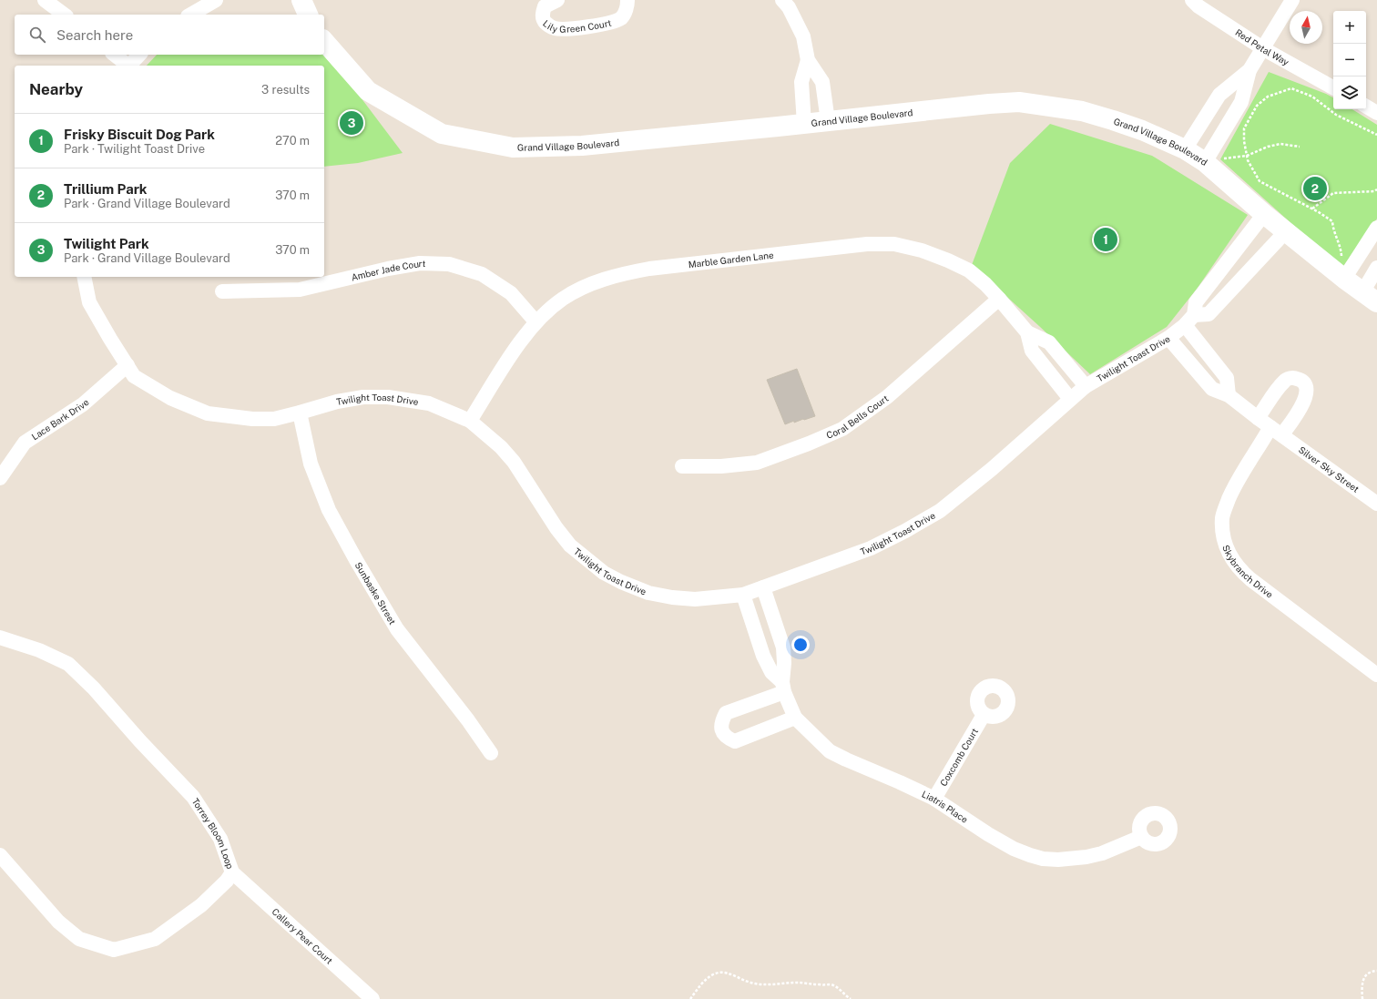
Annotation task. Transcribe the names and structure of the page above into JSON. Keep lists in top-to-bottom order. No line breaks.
{"streets":{"street":["Lily Green Court","Red Petal Way","Grand Village Boulevard","Marble Garden Lane","Amber Jade Court","Twilight Toast Drive","Coral Bells Court","Lace Bark Drive","Silver Sky Street","Skybranch Drive","Sunbaske Street","Coxcomb Court","Liatris Place","Torrey Bloom Loop","Callery Pear Court"]},"crossings":[["Grand Village Boulevard","Twilight Toast Drive"],["Marble Garden Lane","Amber Jade Court"],["Marble Garden Lane","Twilight Toast Drive"],["Marble Garden Lane","Coral Bells Court"],["Twilight Toast Drive","Lace Bark Drive"],["Twilight Toast Drive","Silver Sky Street"],["Twilight Toast Drive","Sunbaske Street"],["Twilight Toast Drive","Liatris Place"],["Silver Sky Street","Skybranch Drive"],["Coxcomb Court","Liatris Place"],["Torrey Bloom Loop","Callery Pear Court"]],"north":"top","page":{"map_buttons":["+","−"],"search":"Search here","heading":["Nearby","3 results"],"pins":["3","2","1"],"list":[{"mark":"1","name":"Frisky Biscuit Dog Park","note":"Park · Twilight Toast Drive","value":"270 m"},{"mark":"2","name":"Trillium Park","note":"Park · Grand Village Boulevard","value":"370 m"},{"mark":"3","name":"Twilight Park","note":"Park · Grand Village Boulevard","value":"370 m"}]}}
